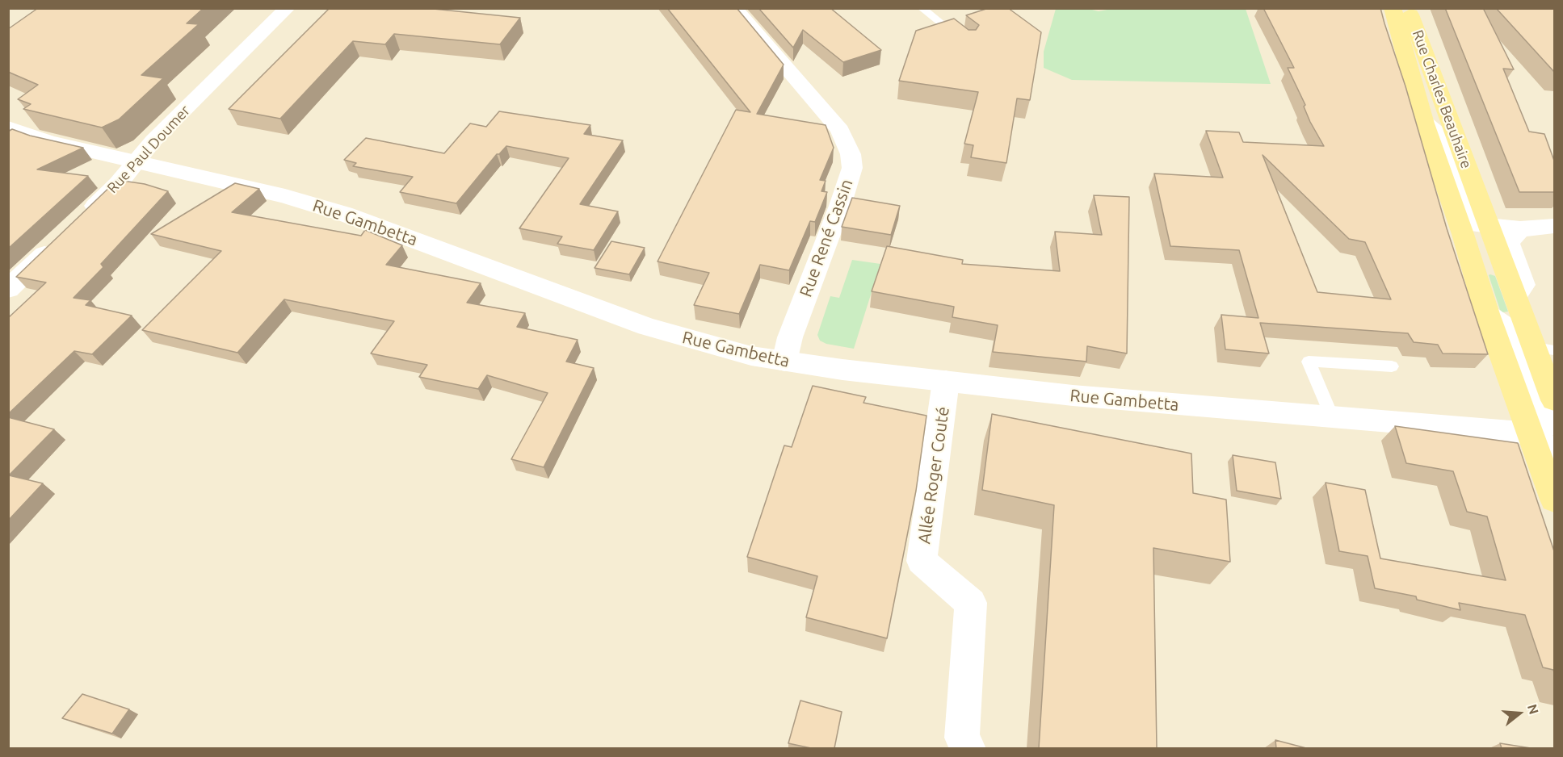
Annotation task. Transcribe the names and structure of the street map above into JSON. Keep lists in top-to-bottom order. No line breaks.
{"streets":{"main road":["Rue Charles Beauhaire"],"street":["Rue Paul Doumer","Rue Gambetta","Rue René Cassin","Allée Roger Couté"]},"crossings":[["Rue Paul Doumer","Rue Gambetta"],["Rue Gambetta","Rue René Cassin"],["Rue Gambetta","Allée Roger Couté"]],"north":"right"}
